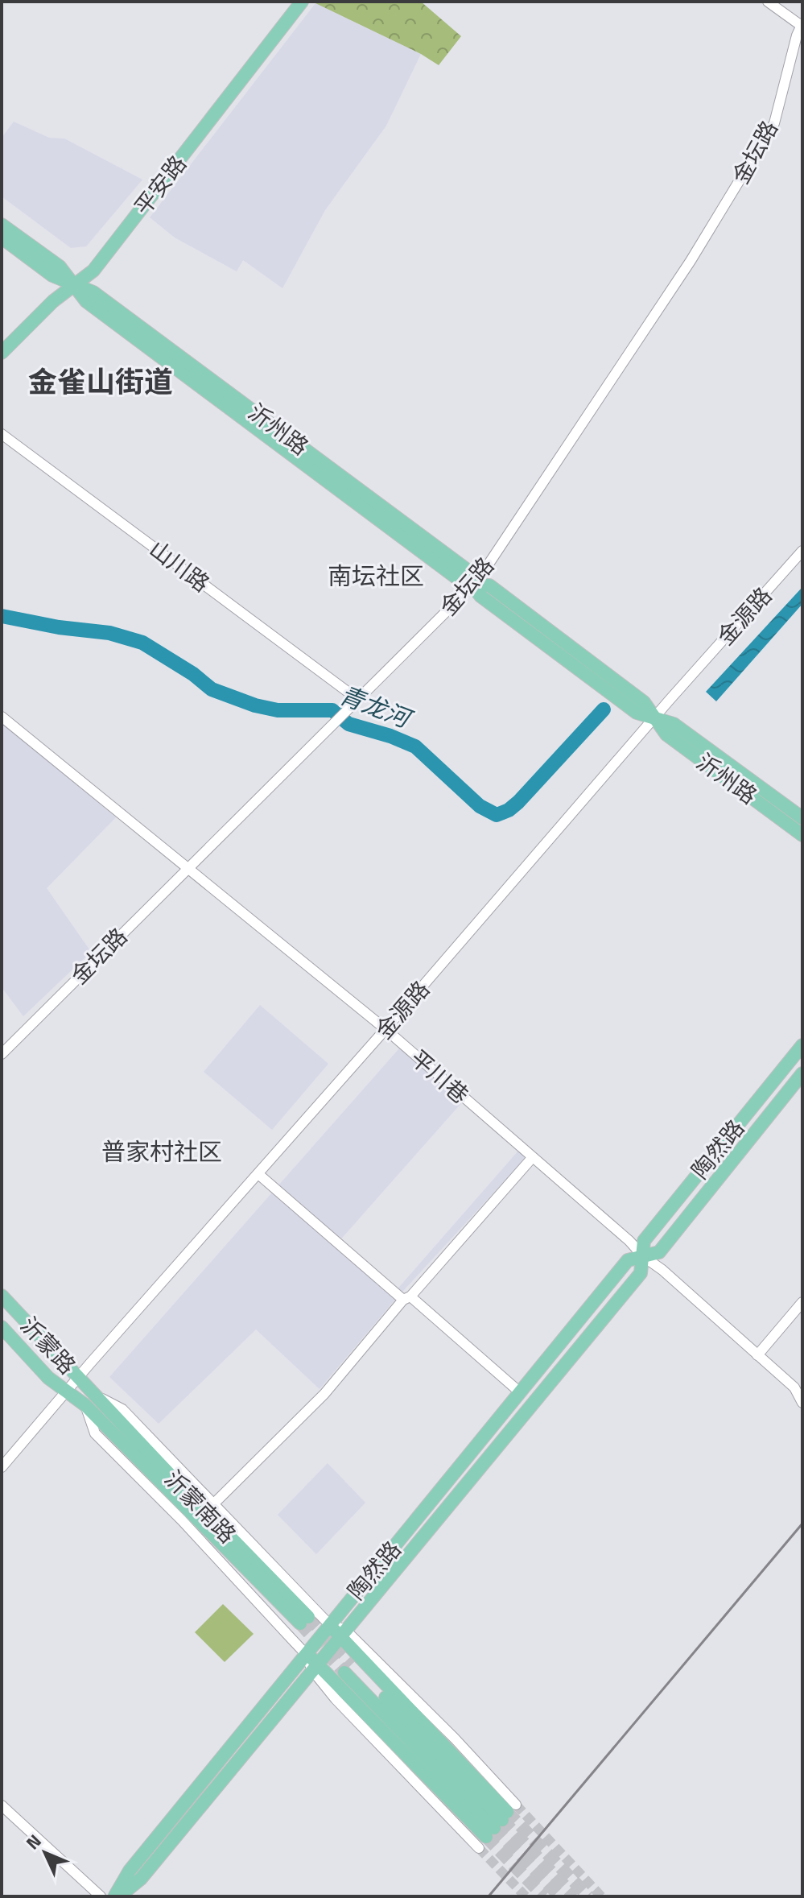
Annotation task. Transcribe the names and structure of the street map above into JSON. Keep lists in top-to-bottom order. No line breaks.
{"streets":{"main road":["平安路","沂州路","陶然路","沂蒙路","沂蒙南路"],"street":["金坛路","山川路","金源路","平川巷"]},"crossings":[["金坛路","沂州路"],["金坛路","山川路"],["金坛路","平川巷"],["平安路","沂州路"],["沂州路","金源路"],["金源路","平川巷"],["金源路","沂蒙路"],["平川巷","陶然路"],["沂蒙路","沂蒙南路"]],"districts":["金雀山街道","南坛社区","普家村社区"],"water":["青龙河"],"north":"top left"}
